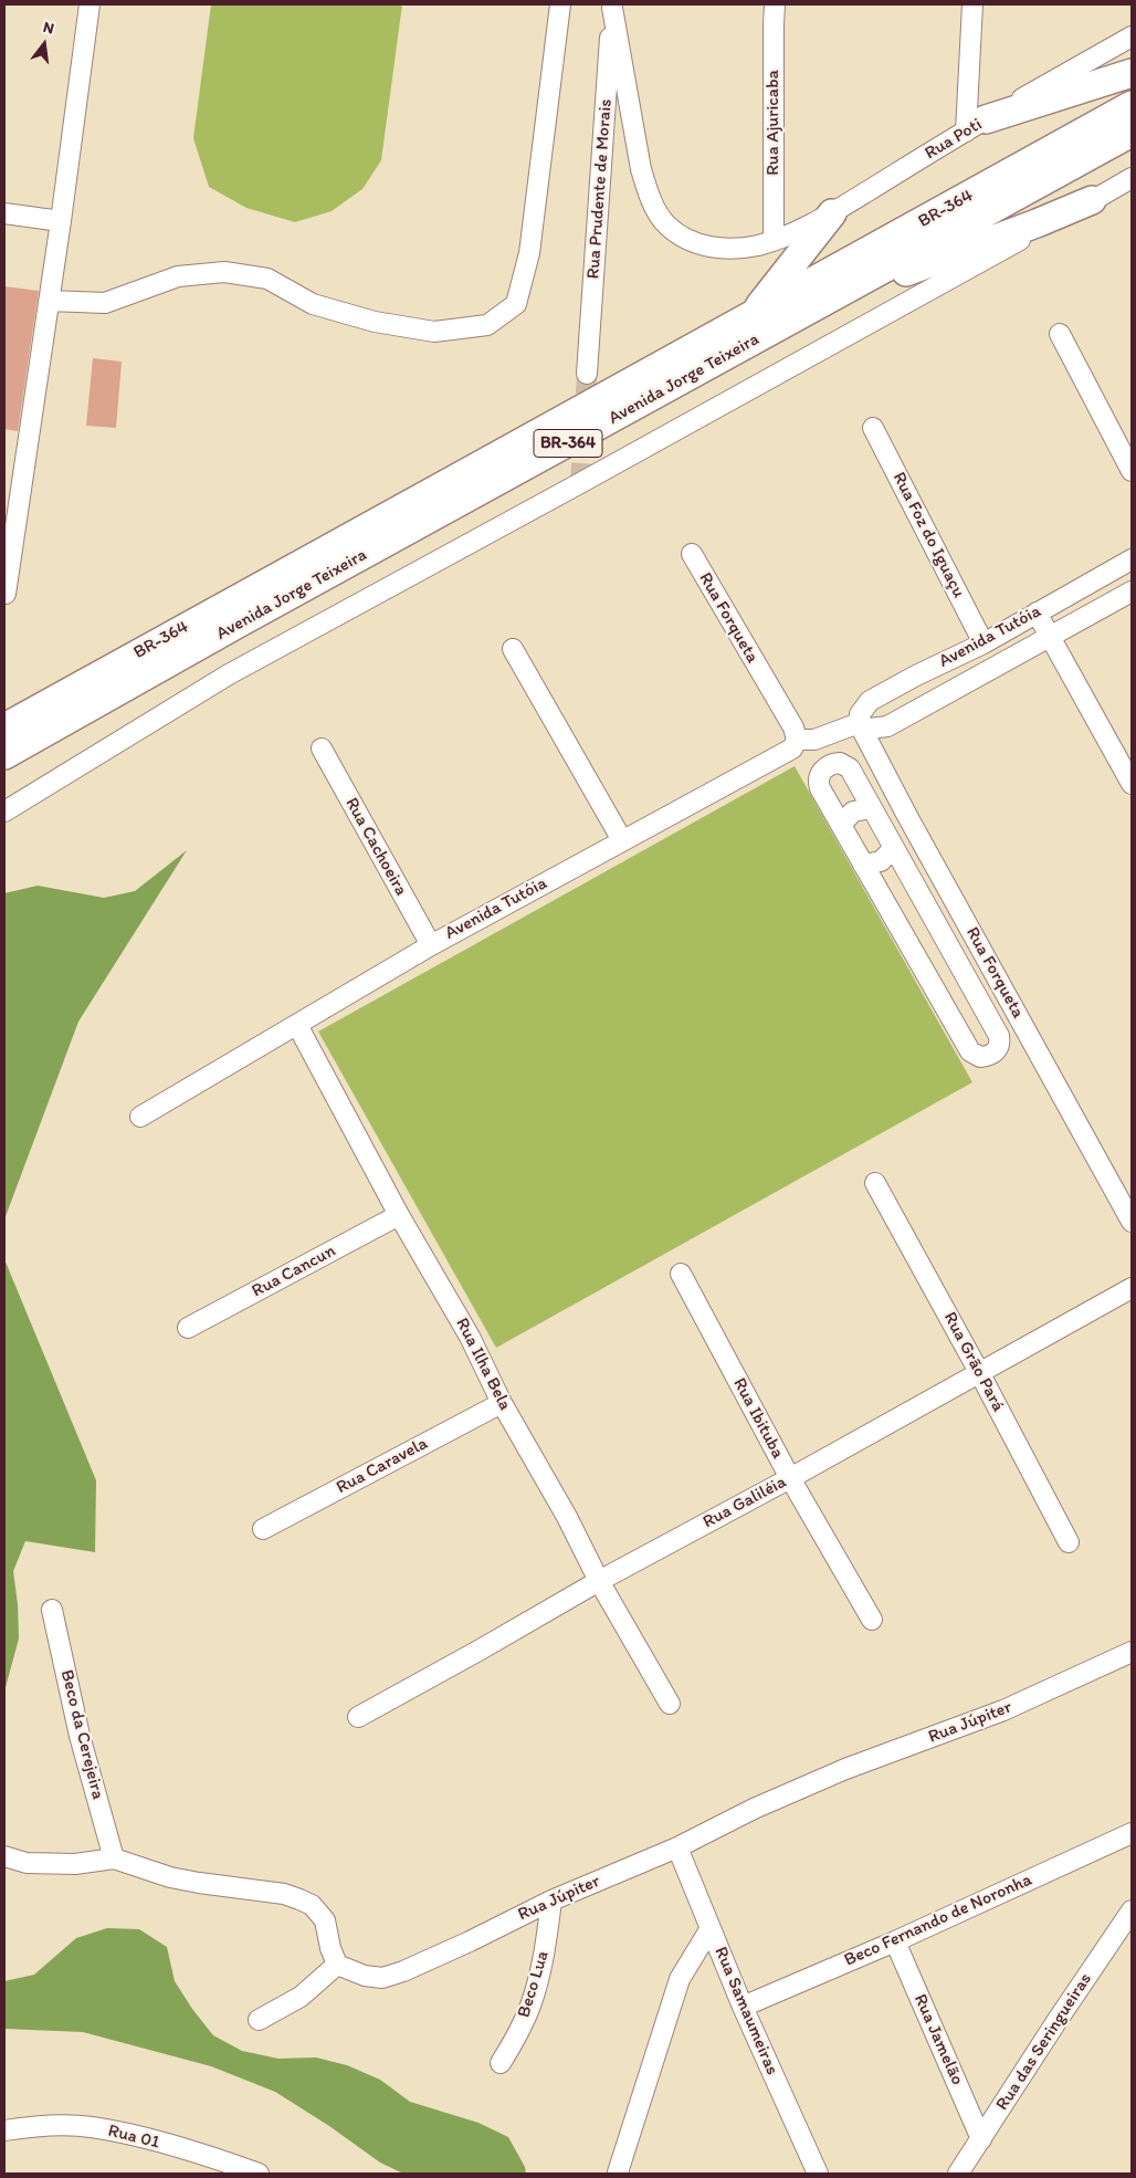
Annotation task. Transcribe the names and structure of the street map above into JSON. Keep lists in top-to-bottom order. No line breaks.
{"streets":{"highway":["BR-364","Avenida Jorge Teixeira"],"street":["Rua Ajuricaba","Rua Poti","Rua Prudente de Morais","Rua Foz do Iguaçu","Rua Forqueta","Avenida Tutóia","Rua Cachoeira","Rua Cancun","Rua Grão Pará","Rua Ilha Bela","Rua Ibituba","Rua Caravela","Rua Galiléia","Rua Júpiter","Beco da Cerejeira","Beco Fernando de Noronha","Beco Lua","Rua Samaumeiras","Rua Jamelão","Rua das Seringueiras","Rua 01"]},"crossings":[["Rua Ajuricaba","Rua Poti"],["Rua Poti","Rua Prudente de Morais"],["Rua Foz do Iguaçu","Avenida Tutóia"],["Rua Forqueta","Avenida Tutóia"],["Avenida Tutóia","Rua Cachoeira"],["Avenida Tutóia","Rua Ilha Bela"],["Rua Cancun","Rua Ilha Bela"],["Rua Grão Pará","Rua Galiléia"],["Rua Ilha Bela","Rua Caravela"],["Rua Ilha Bela","Rua Galiléia"],["Rua Ibituba","Rua Galiléia"],["Rua Júpiter","Beco Lua"],["Rua Júpiter","Rua Samaumeiras"],["Beco Fernando de Noronha","Rua Samaumeiras"],["Beco Fernando de Noronha","Rua Jamelão"],["Rua Jamelão","Rua das Seringueiras"]],"north":"top"}
